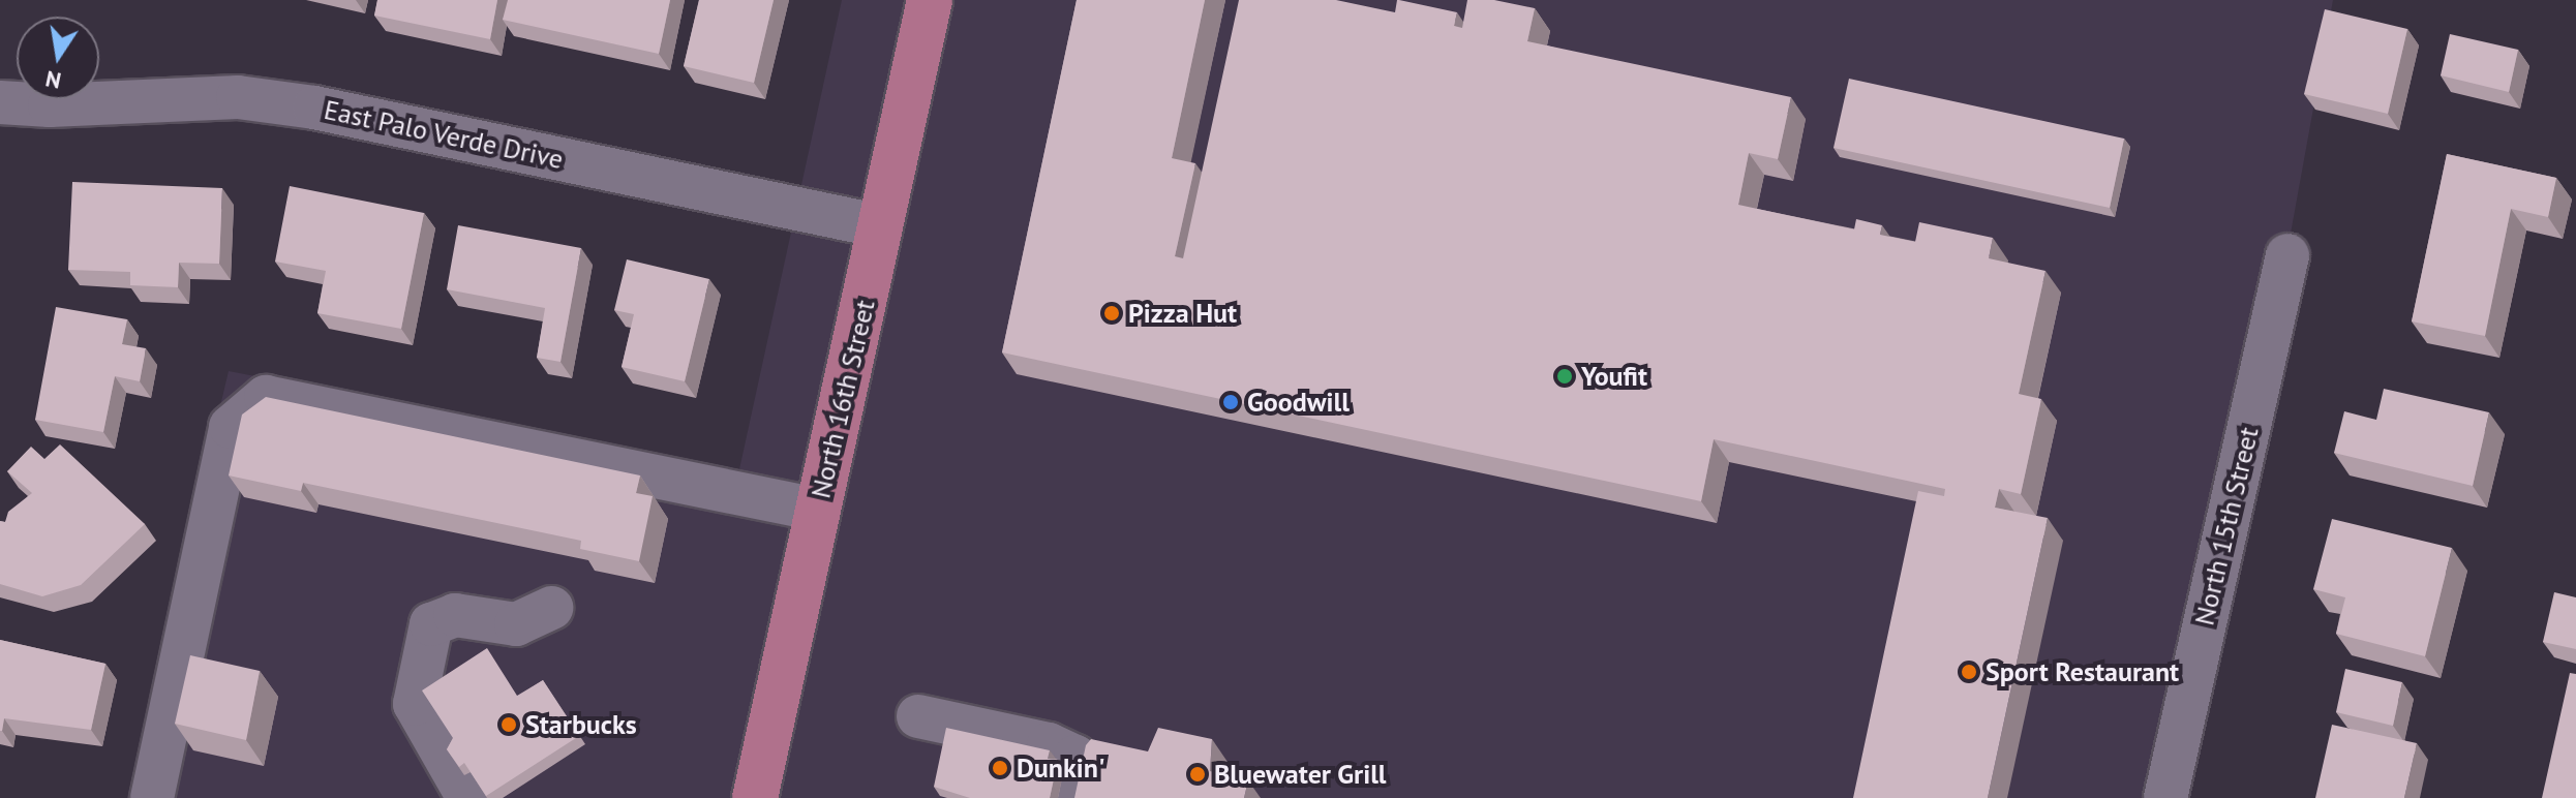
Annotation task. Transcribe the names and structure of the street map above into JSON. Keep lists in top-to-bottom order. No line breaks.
{"streets":{"main road":["North 16th Street"],"street":["East Palo Verde Drive","North 15th Street"]},"crossings":[["East Palo Verde Drive","North 16th Street"]],"places":["Pizza Hut","Youfit","Goodwill","Sport Restaurant","Starbucks","Dunkin'","Bluewater Grill"],"north":"bottom"}
